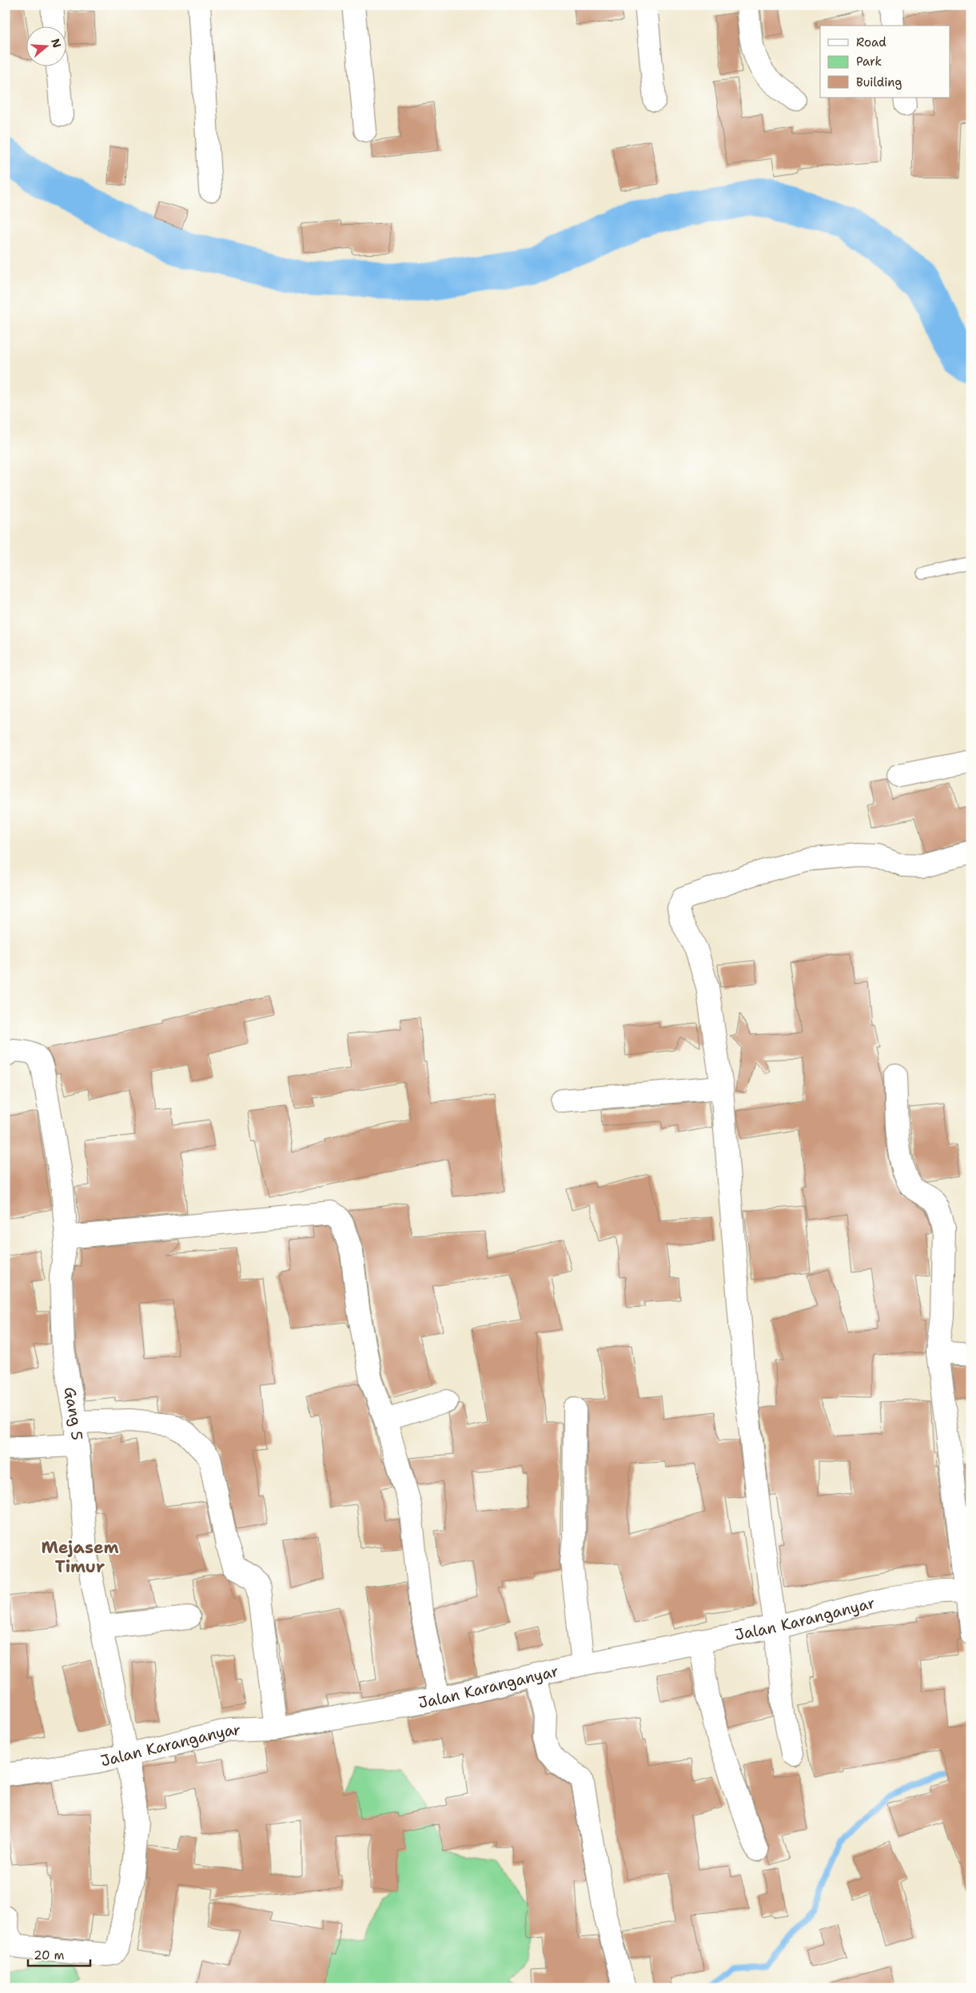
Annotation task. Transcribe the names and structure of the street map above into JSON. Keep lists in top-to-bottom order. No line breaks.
{"streets":{"street":["Gang 5","Jalan Karanganyar"]},"crossings":[["Gang 5","Jalan Karanganyar"]],"districts":["Mejasem Timur"],"legend":["Road","Park","Building"],"scale_bar":"20 m","north":"right"}
